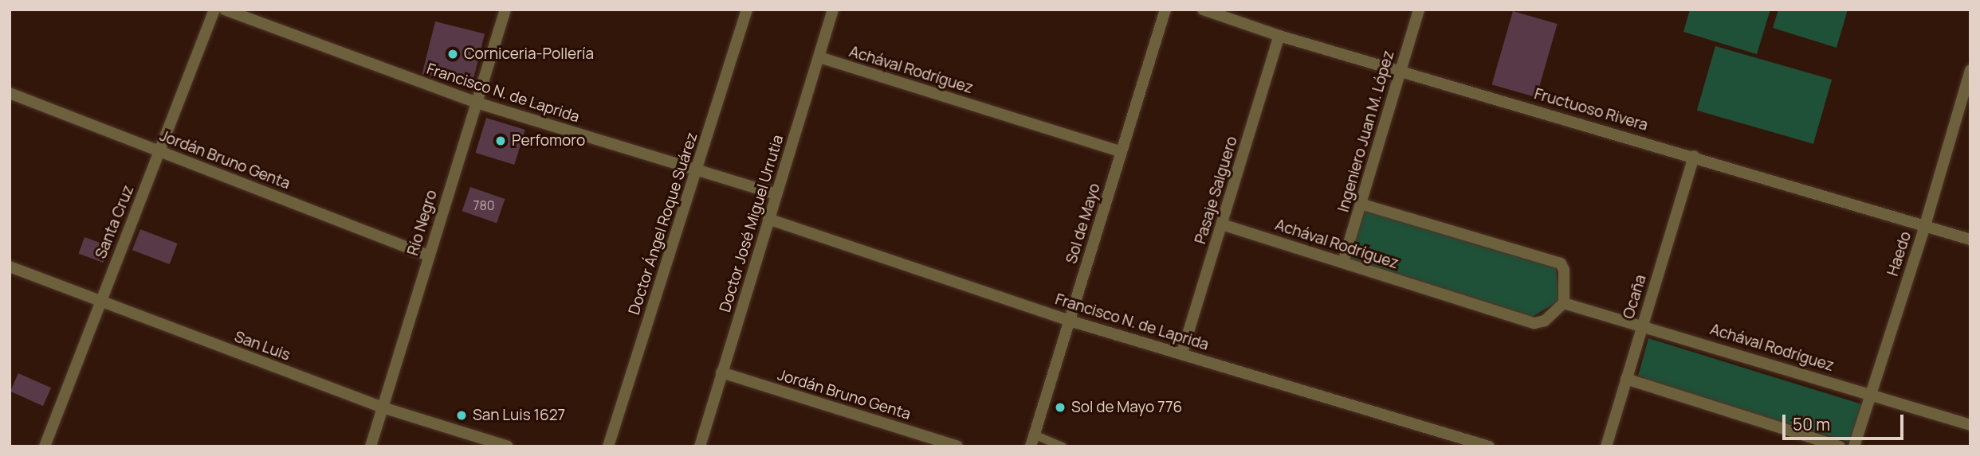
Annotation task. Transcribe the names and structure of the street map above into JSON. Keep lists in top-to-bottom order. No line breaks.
{"streets":{"street":["Achával Rodríguez","Francisco N. de Laprida","Fructuoso Rivera","Ingeniero Juan M. López","Jordán Bruno Genta","Pasaje Salguero","Santa Cruz","Río Negro","Doctor Ángel Roque Suárez","Doctor José Miguel Urrutia","Sol de Mayo","Haedo","Ocaña","San Luis"]},"crossings":[["Achával Rodríguez","Ingeniero Juan M. López"],["Achával Rodríguez","Pasaje Salguero"],["Achával Rodríguez","Doctor José Miguel Urrutia"],["Achával Rodríguez","Sol de Mayo"],["Achával Rodríguez","Haedo"],["Achával Rodríguez","Ocaña"],["Francisco N. de Laprida","Pasaje Salguero"],["Francisco N. de Laprida","Río Negro"],["Francisco N. de Laprida","Doctor Ángel Roque Suárez"],["Francisco N. de Laprida","Doctor José Miguel Urrutia"],["Francisco N. de Laprida","Sol de Mayo"],["Fructuoso Rivera","Ingeniero Juan M. López"],["Fructuoso Rivera","Pasaje Salguero"],["Fructuoso Rivera","Haedo"],["Fructuoso Rivera","Ocaña"],["Jordán Bruno Genta","Santa Cruz"],["Jordán Bruno Genta","Río Negro"],["Jordán Bruno Genta","Doctor José Miguel Urrutia"],["Santa Cruz","San Luis"],["Río Negro","San Luis"]],"places":["Corniceria-Pollería","Perfomoro","Sol de Mayo 776","San Luis 1627"],"house_numbers":["780"],"scale_bar":"50 m"}
